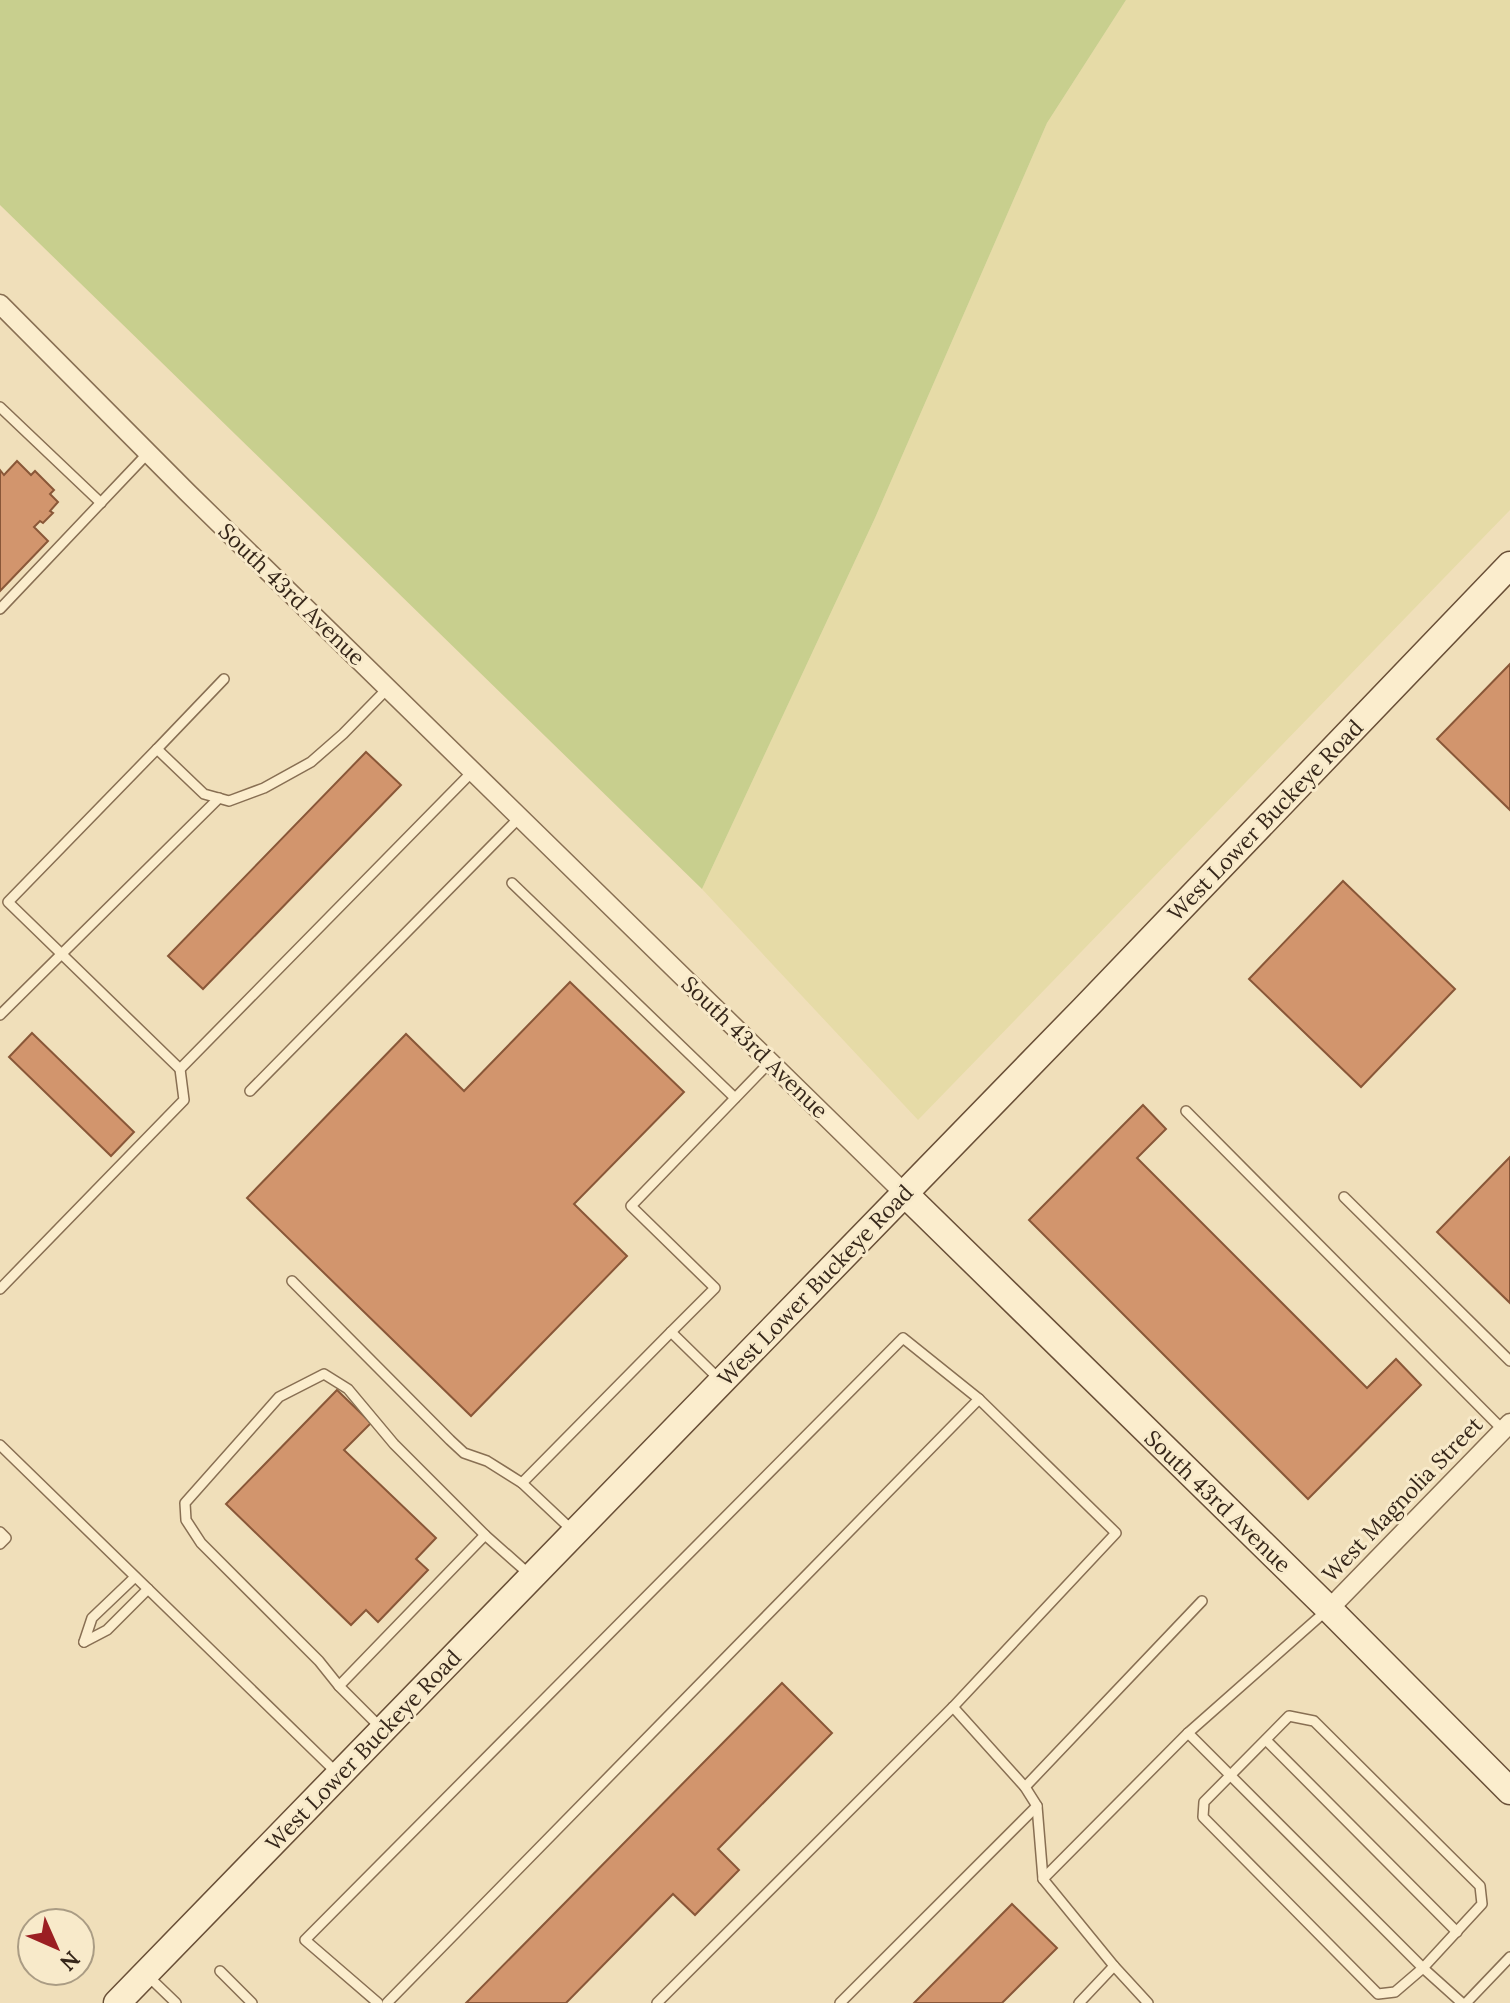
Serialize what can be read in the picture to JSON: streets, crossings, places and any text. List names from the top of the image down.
{
  "streets": {
    "main road": ["South 43rd Avenue", "West Lower Buckeye Road"],
    "street": ["West Magnolia Street"]
  },
  "crossings": [
    ["South 43rd Avenue", "West Lower Buckeye Road"],
    ["South 43rd Avenue", "West Magnolia Street"]
  ],
  "north": "bottom right"
}
